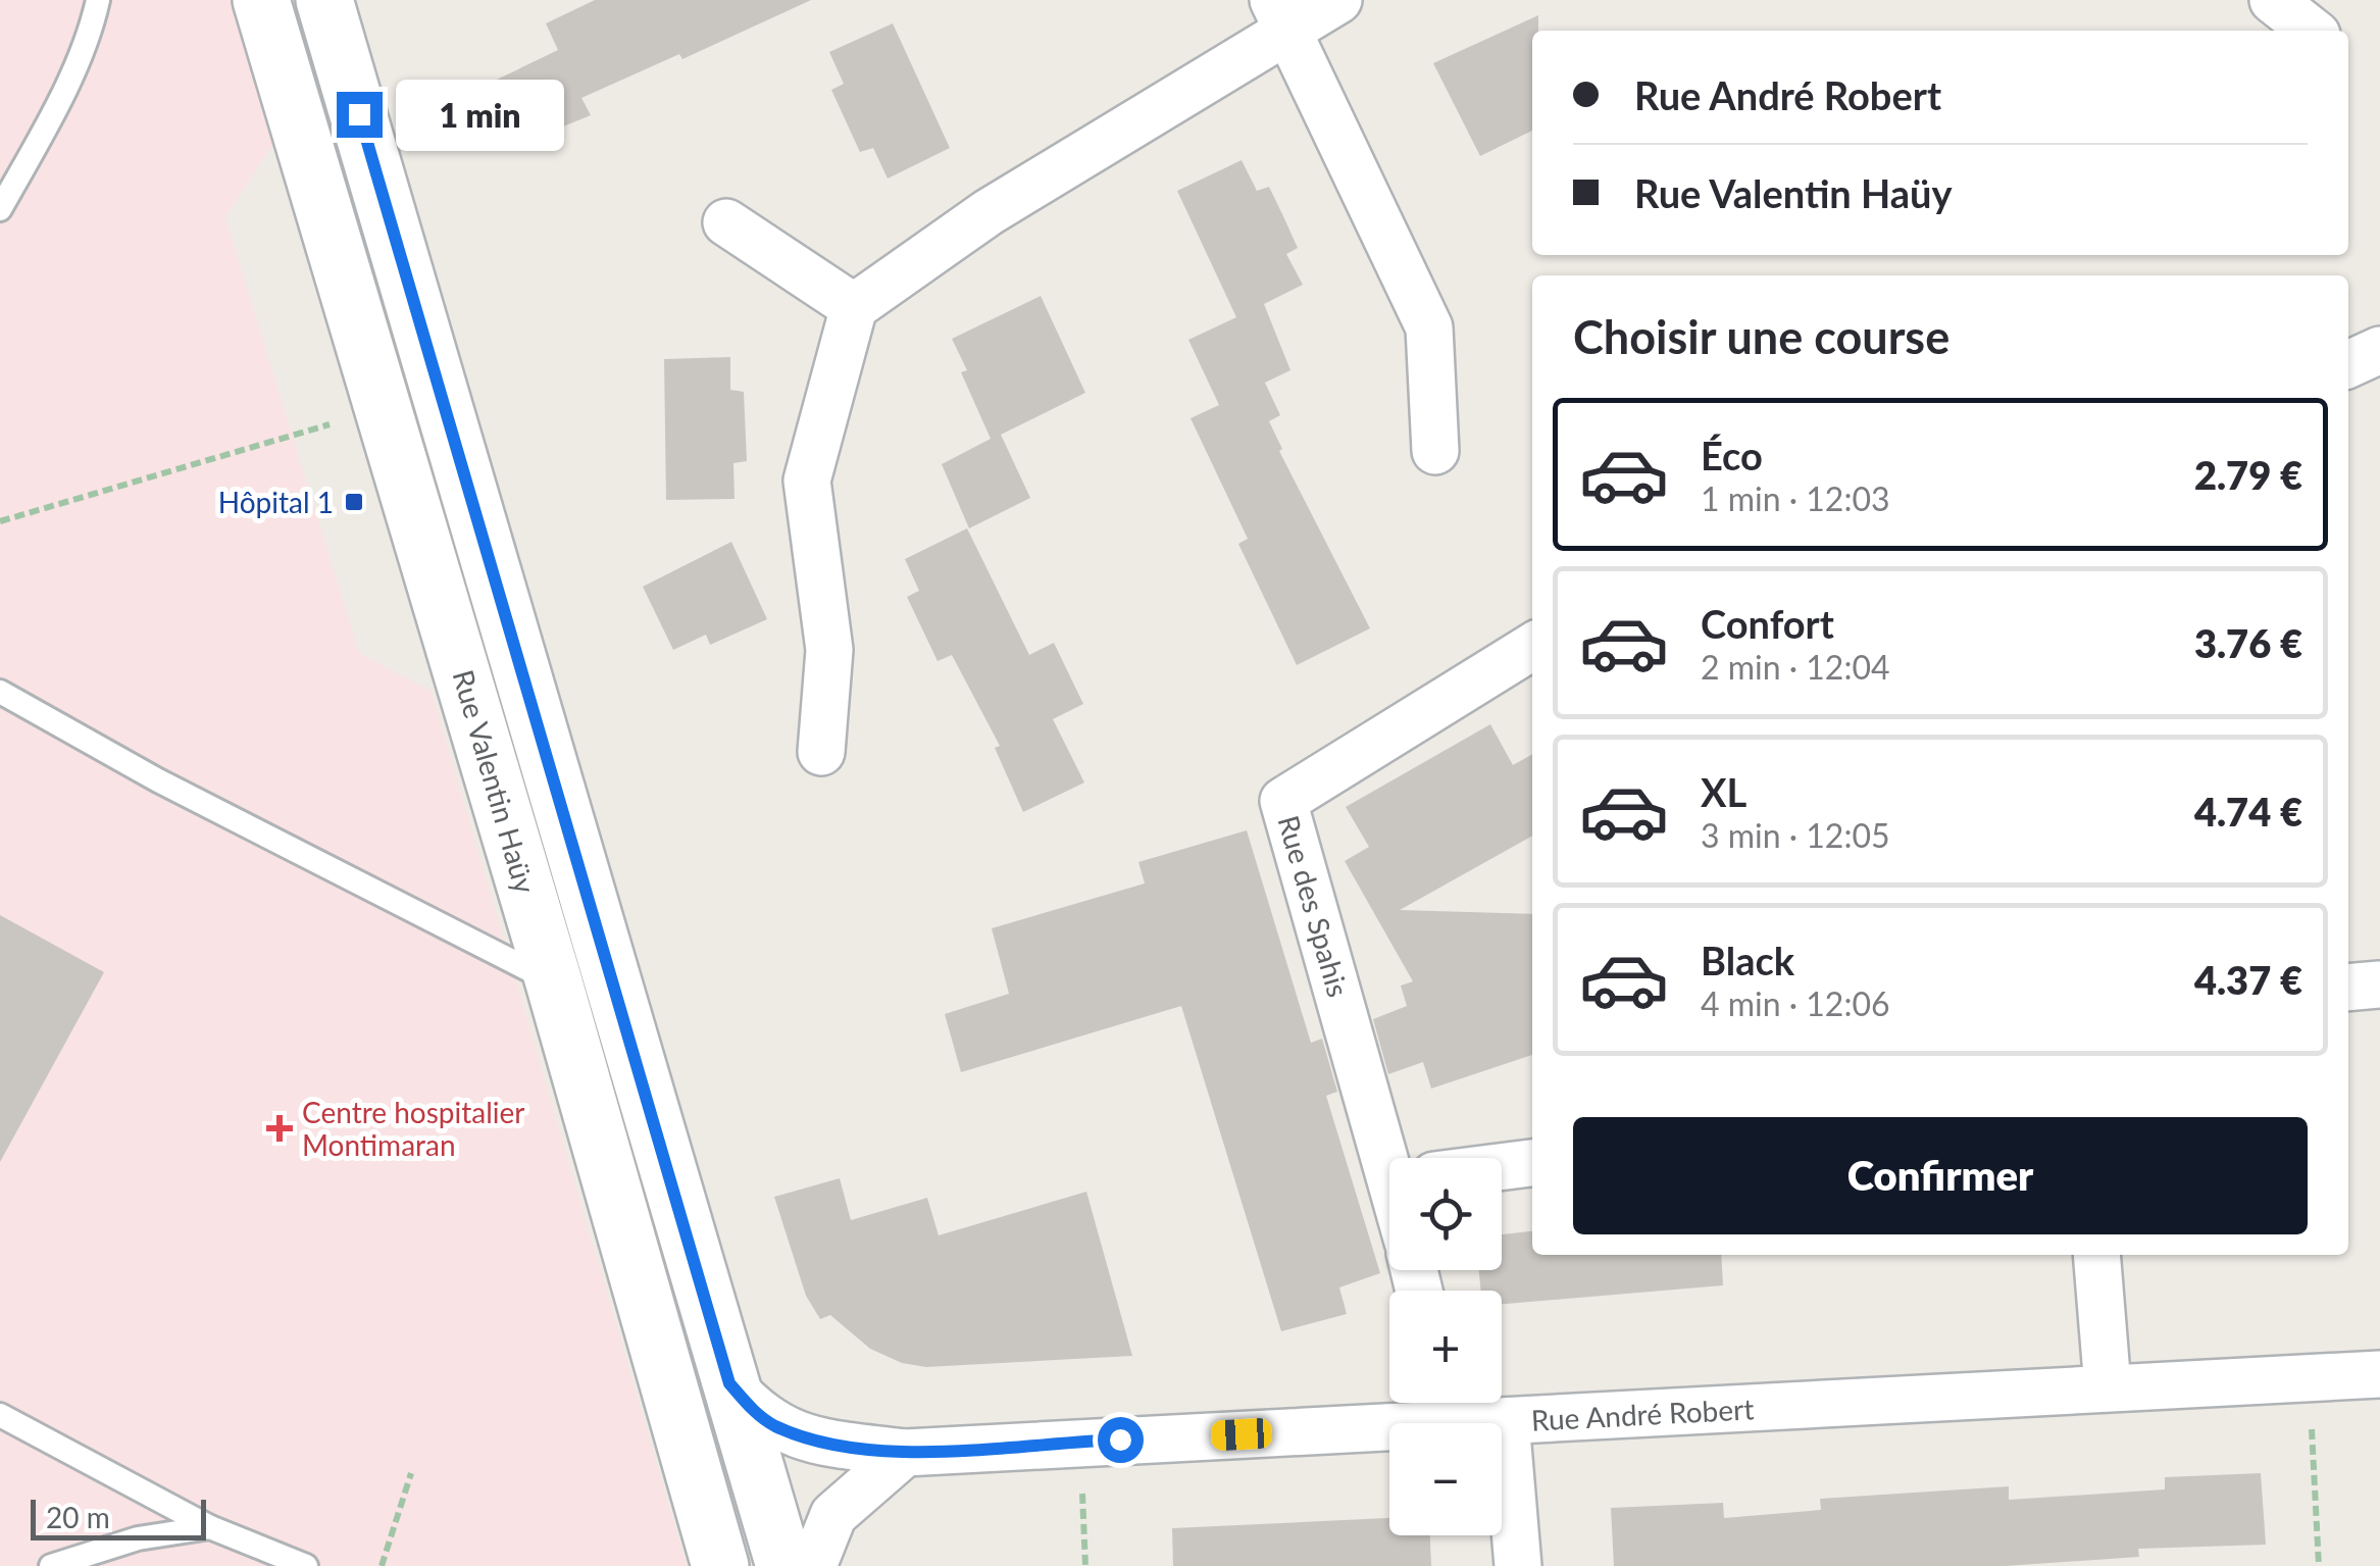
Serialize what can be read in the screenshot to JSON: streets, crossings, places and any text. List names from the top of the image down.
{
  "streets": {
    "street": ["Rue Valentin Haüy", "Rue des Spahis", "Rue André Robert"]
  },
  "crossings": [
    ["Rue Valentin Haüy", "Rue André Robert"]
  ],
  "places": {
    "transit": ["Hôpital 1"],
    "health": ["Centre hospitalier Montimaran"]
  },
  "scale_bar": "20 m",
  "page": {
    "banner": ["Rue André Robert", "Rue Valentin Haüy"],
    "bubble": "1 min",
    "heading": "Choisir une course",
    "list": [
      {
        "name": "Éco",
        "note": "1 min · 12:03",
        "value": "2.79 €"
      },
      {
        "name": "Confort",
        "note": "2 min · 12:04",
        "value": "3.76 €"
      },
      {
        "name": "XL",
        "note": "3 min · 12:05",
        "value": "4.74 €"
      },
      {
        "name": "Black",
        "note": "4 min · 12:06",
        "value": "4.37 €"
      }
    ],
    "buttons": "Confirmer",
    "map_buttons": ["+", "−"],
    "scale": "20 m"
  }
}
